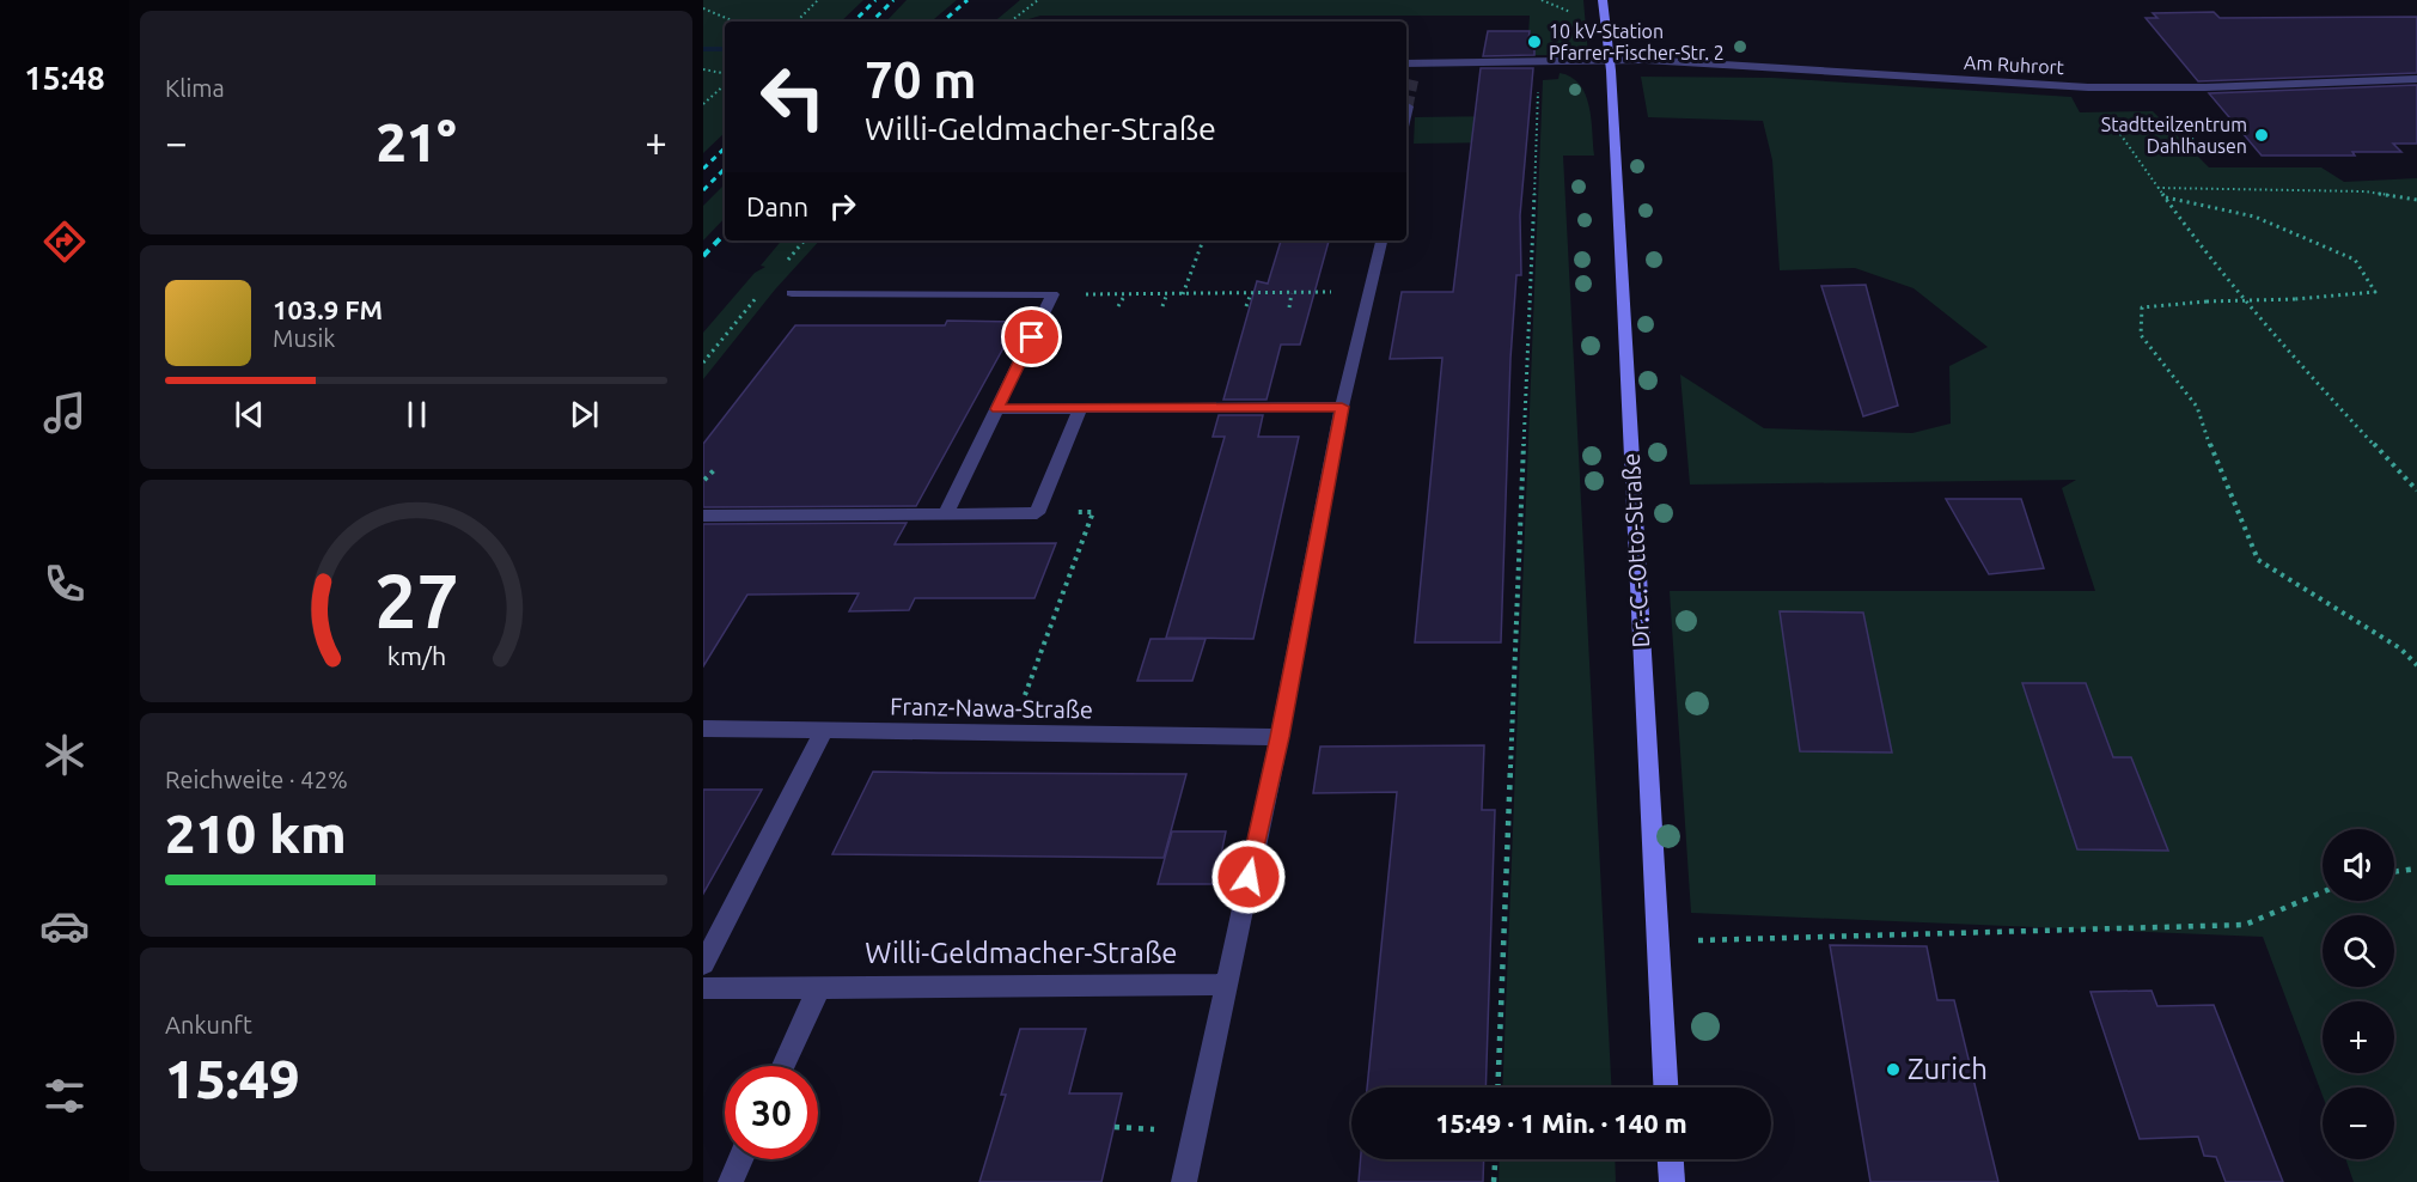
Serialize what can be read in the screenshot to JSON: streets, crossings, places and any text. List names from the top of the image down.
{
  "streets": {
    "street": [
      "Am Ruhrort",
      "Dr.-C.-Otto-Straße",
      "Franz-Nawa-Straße",
      "Willi-Geldmacher-Straße"
    ]
  },
  "crossings": [
    ["Am Ruhrort", "Dr.-C.-Otto-Straße"]
  ],
  "places": ["10 kV-Station Pfarrer-Fischer-Str. 2", "Stadtteilzentrum Dahlhausen", "Zurich"],
  "page": {
    "tabs": "15:48",
    "tile": [
      "Klima",
      ["Reichweite · 42%", "210 km"],
      ["Ankunft", "15:49"]
    ],
    "turn": ["70 m", "Willi-Geldmacher-Straße"],
    "heat": ["−", "21°", "+"],
    "then": "Dann",
    "song": ["103.9 FM", "Musik"],
    "map_buttons": ["+", "−"],
    "limit": "30",
    "trip": "15:49 · 1 Min. · 140 m",
    "gauge": ["27", "km/h"]
  }
}
